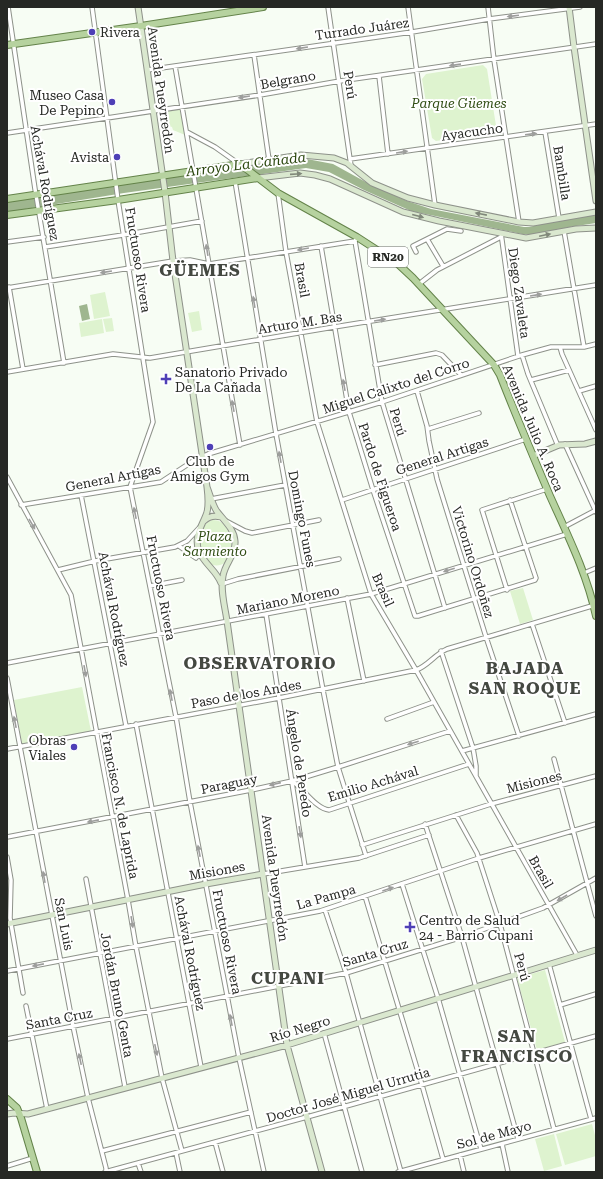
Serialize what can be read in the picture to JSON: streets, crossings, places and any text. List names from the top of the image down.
{
  "streets": {
    "main road": [
      "Avenida Pueyrredón",
      "RN20",
      "Avenida Julio A. Roca",
      "Misiones",
      "Río Negro"
    ],
    "street": [
      "Turrado Juárez",
      "Belgrano",
      "Perú",
      "Ayacucho",
      "Bambilla",
      "Achával Rodríguez",
      "Fructuoso Rivera",
      "Brasil",
      "Diego Zavaleta",
      "Arturo M. Bas",
      "Miguel Calixto del Corro",
      "General Artigas",
      "Pardo de Figueroa",
      "Domingo Funes",
      "Victorino Ordoñez",
      "Mariano Moreno",
      "Paso de los Andes",
      "Ángelo de Peredo",
      "Paraguay",
      "Emilio Achával",
      "Francisco N. de Laprida",
      "La Pampa",
      "San Luis",
      "Santa Cruz",
      "Jordán Bruno Genta",
      "Doctor José Miguel Urrutia",
      "Sol de Mayo"
    ]
  },
  "crossings": [
    ["Turrado Juárez", "Perú"],
    ["Turrado Juárez", "Avenida Pueyrredón"],
    ["Belgrano", "Perú"],
    ["Belgrano", "Avenida Pueyrredón"],
    ["Belgrano", "Achával Rodríguez"],
    ["Belgrano", "Fructuoso Rivera"],
    ["Perú", "Ayacucho"],
    ["Perú", "Arturo M. Bas"],
    ["Perú", "Miguel Calixto del Corro"],
    ["Perú", "Avenida Julio A. Roca"],
    ["Perú", "General Artigas"],
    ["Perú", "Pardo de Figueroa"],
    ["Perú", "Mariano Moreno"],
    ["Perú", "Misiones"],
    ["Perú", "La Pampa"],
    ["Perú", "Santa Cruz"],
    ["Perú", "Río Negro"],
    ["Perú", "Doctor José Miguel Urrutia"],
    ["Perú", "Sol de Mayo"],
    ["Avenida Pueyrredón", "Arturo M. Bas"],
    ["Avenida Pueyrredón", "Miguel Calixto del Corro"],
    ["Avenida Pueyrredón", "General Artigas"],
    ["Avenida Pueyrredón", "Mariano Moreno"],
    ["Avenida Pueyrredón", "Paso de los Andes"],
    ["Avenida Pueyrredón", "Misiones"],
    ["Avenida Pueyrredón", "Paraguay"],
    ["Avenida Pueyrredón", "La Pampa"],
    ["Avenida Pueyrredón", "Santa Cruz"],
    ["Avenida Pueyrredón", "Río Negro"],
    ["Avenida Pueyrredón", "Doctor José Miguel Urrutia"],
    ["Ayacucho", "Bambilla"],
    ["Achával Rodríguez", "Arturo M. Bas"],
    ["Achával Rodríguez", "General Artigas"],
    ["Achával Rodríguez", "Mariano Moreno"],
    ["Achával Rodríguez", "Paso de los Andes"],
    ["Achával Rodríguez", "Misiones"],
    ["Achával Rodríguez", "Paraguay"],
    ["Achával Rodríguez", "La Pampa"],
    ["Achával Rodríguez", "Santa Cruz"],
    ["Achával Rodríguez", "Río Negro"],
    ["Fructuoso Rivera", "Arturo M. Bas"],
    ["Fructuoso Rivera", "General Artigas"],
    ["Fructuoso Rivera", "Mariano Moreno"],
    ["Fructuoso Rivera", "Paso de los Andes"],
    ["Fructuoso Rivera", "Misiones"],
    ["Fructuoso Rivera", "Paraguay"],
    ["Fructuoso Rivera", "La Pampa"],
    ["Fructuoso Rivera", "Santa Cruz"],
    ["Fructuoso Rivera", "Río Negro"],
    ["Fructuoso Rivera", "Doctor José Miguel Urrutia"],
    ["Brasil", "Arturo M. Bas"],
    ["Brasil", "Miguel Calixto del Corro"],
    ["Brasil", "Avenida Julio A. Roca"],
    ["Brasil", "General Artigas"],
    ["Brasil", "Mariano Moreno"],
    ["Brasil", "Paso de los Andes"],
    ["Brasil", "Misiones"],
    ["Brasil", "Paraguay"],
    ["Brasil", "Emilio Achával"],
    ["Brasil", "La Pampa"],
    ["Brasil", "Santa Cruz"],
    ["Brasil", "Río Negro"],
    ["Diego Zavaleta", "Arturo M. Bas"],
    ["Diego Zavaleta", "Miguel Calixto del Corro"],
    ["Arturo M. Bas", "Avenida Julio A. Roca"],
    ["Arturo M. Bas", "Pardo de Figueroa"],
    ["Arturo M. Bas", "Domingo Funes"],
    ["Miguel Calixto del Corro", "Avenida Julio A. Roca"],
    ["Miguel Calixto del Corro", "General Artigas"],
    ["Miguel Calixto del Corro", "Pardo de Figueroa"],
    ["Miguel Calixto del Corro", "Domingo Funes"],
    ["Miguel Calixto del Corro", "Victorino Ordoñez"],
    ["Avenida Julio A. Roca", "General Artigas"],
    ["Avenida Julio A. Roca", "Mariano Moreno"],
    ["Avenida Julio A. Roca", "Paso de los Andes"],
    ["General Artigas", "Pardo de Figueroa"],
    ["General Artigas", "Victorino Ordoñez"],
    ["General Artigas", "Francisco N. de Laprida"],
    ["Pardo de Figueroa", "Mariano Moreno"],
    ["Domingo Funes", "Mariano Moreno"],
    ["Domingo Funes", "Paso de los Andes"],
    ["Domingo Funes", "Misiones"],
    ["Domingo Funes", "Paraguay"],
    ["Domingo Funes", "Emilio Achával"],
    ["Victorino Ordoñez", "Mariano Moreno"],
    ["Victorino Ordoñez", "Paso de los Andes"],
    ["Mariano Moreno", "Ángelo de Peredo"],
    ["Mariano Moreno", "Francisco N. de Laprida"],
    ["Paso de los Andes", "Ángelo de Peredo"],
    ["Paso de los Andes", "Francisco N. de Laprida"],
    ["Paso de los Andes", "San Luis"],
    ["Ángelo de Peredo", "Misiones"],
    ["Ángelo de Peredo", "Paraguay"],
    ["Ángelo de Peredo", "Emilio Achával"],
    ["Misiones", "Francisco N. de Laprida"],
    ["Misiones", "San Luis"],
    ["Misiones", "Jordán Bruno Genta"],
    ["Paraguay", "Emilio Achával"],
    ["Paraguay", "Francisco N. de Laprida"],
    ["Paraguay", "San Luis"],
    ["Francisco N. de Laprida", "La Pampa"],
    ["Francisco N. de Laprida", "Santa Cruz"],
    ["Francisco N. de Laprida", "Río Negro"],
    ["Francisco N. de Laprida", "Doctor José Miguel Urrutia"],
    ["La Pampa", "San Luis"],
    ["La Pampa", "Jordán Bruno Genta"],
    ["San Luis", "Santa Cruz"],
    ["San Luis", "Río Negro"],
    ["San Luis", "Doctor José Miguel Urrutia"],
    ["Santa Cruz", "Jordán Bruno Genta"],
    ["Jordán Bruno Genta", "Río Negro"]
  ],
  "one_way": [
    "Turrado Juárez",
    "Paraguay",
    "Francisco N. de Laprida",
    "San Luis"
  ],
  "districts": [
    "GÜEMES",
    "OBSERVATORIO",
    "BAJADA SAN ROQUE",
    "CUPANI",
    "SAN FRANCISCO"
  ],
  "water": ["Arroyo La Cañada"],
  "parks": ["Parque Güemes", "Plaza Sarmiento"],
  "places": {
    "other": [
      "Rivera",
      "Museo Casa De Pepino",
      "Avista",
      "Club de Amigos Gym",
      "Obras Viales"
    ],
    "health": ["Sanatorio Privado De La Cañada", "Centro de Salud 24 - Barrio Cupani"]
  }
}
